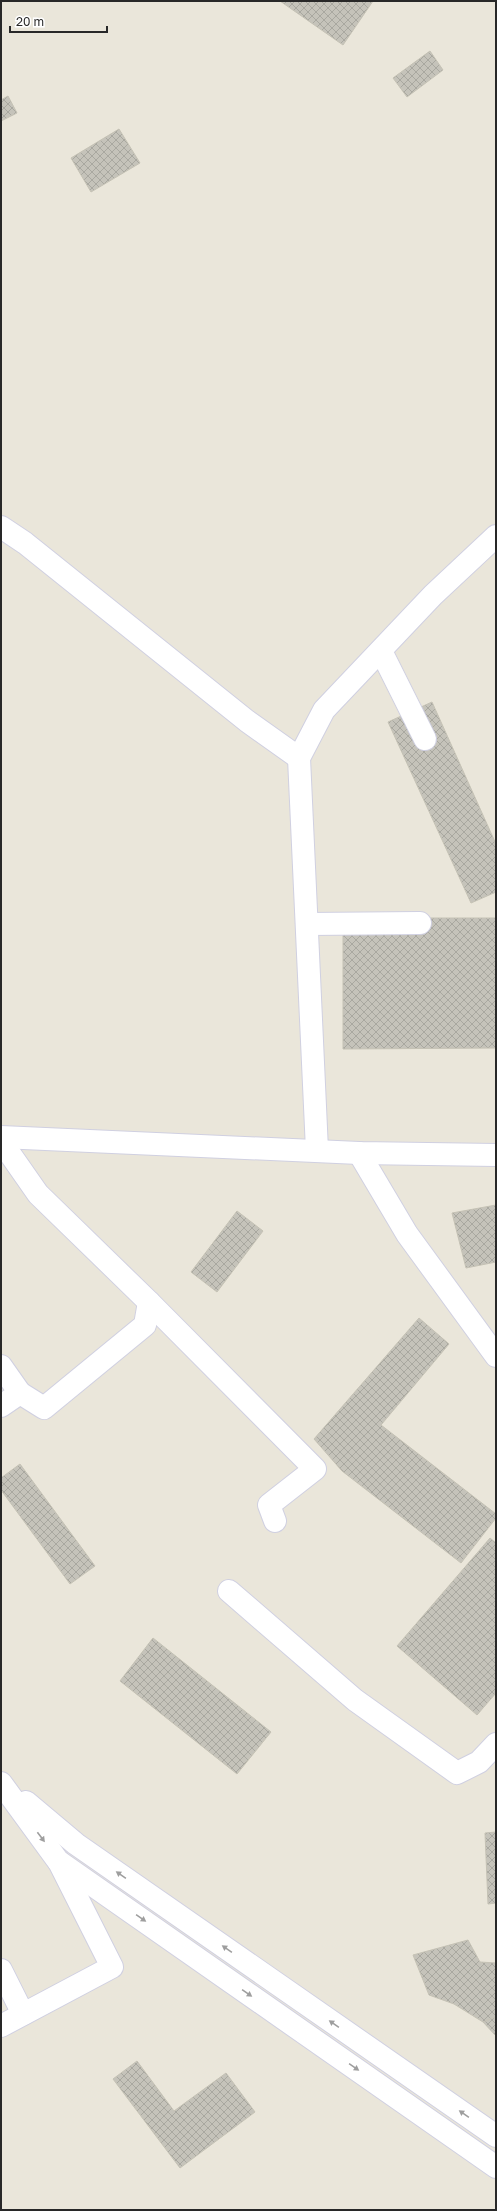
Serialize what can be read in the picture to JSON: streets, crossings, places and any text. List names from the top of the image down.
{
  "scale_bar": "20 m"
}
